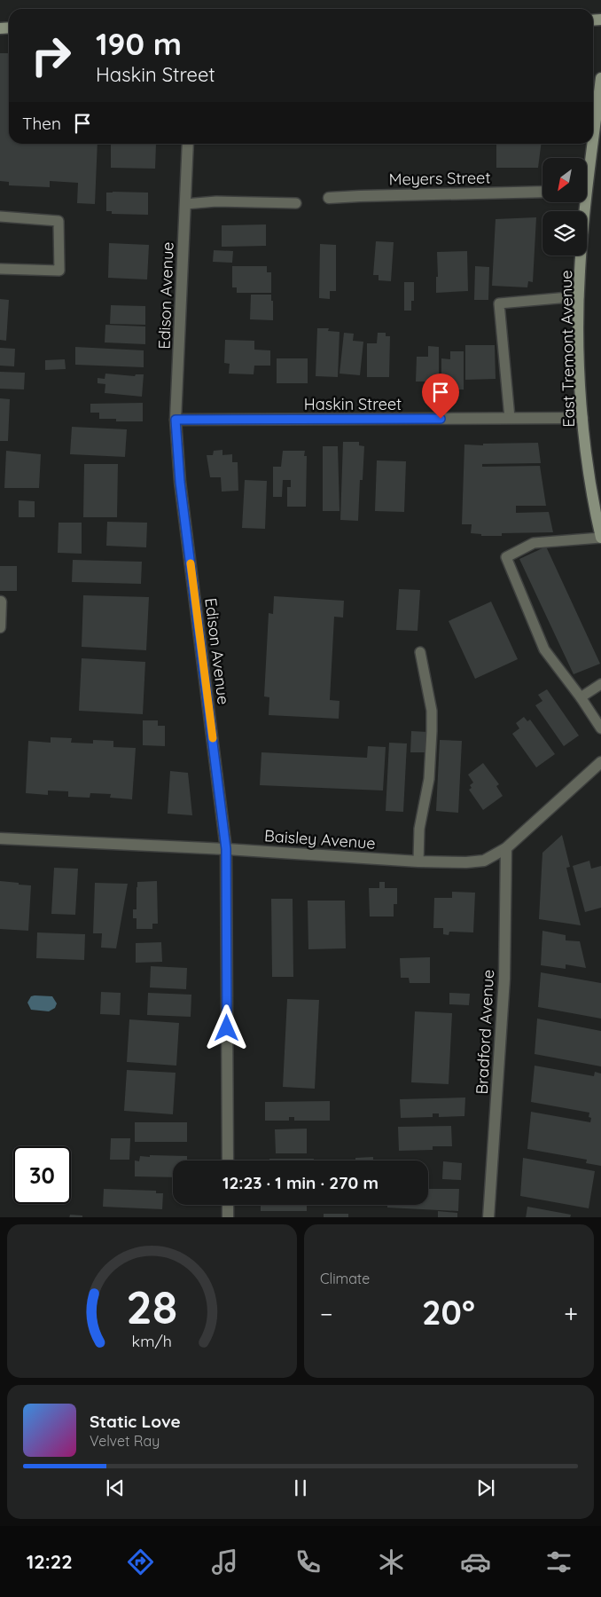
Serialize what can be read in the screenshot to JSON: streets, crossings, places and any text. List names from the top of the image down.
{
  "streets": {
    "main road": ["East Tremont Avenue"],
    "street": [
      "Meyers Street",
      "Edison Avenue",
      "Haskin Street",
      "Baisley Avenue",
      "Bradford Avenue"
    ]
  },
  "crossings": [
    ["Edison Avenue", "Haskin Street"],
    ["Edison Avenue", "Baisley Avenue"],
    ["East Tremont Avenue", "Haskin Street"],
    ["Baisley Avenue", "Bradford Avenue"]
  ],
  "north": "bottom left",
  "page": {
    "turn": ["190 m", "Haskin Street"],
    "then": "Then",
    "limit": "30",
    "trip": "12:23 · 1 min · 270 m",
    "tile": "Climate",
    "heat": ["−", "20°", "+"],
    "song": ["Static Love", "Velvet Ray"],
    "tabs": "12:22",
    "gauge": ["28", "km/h"]
  }
}
